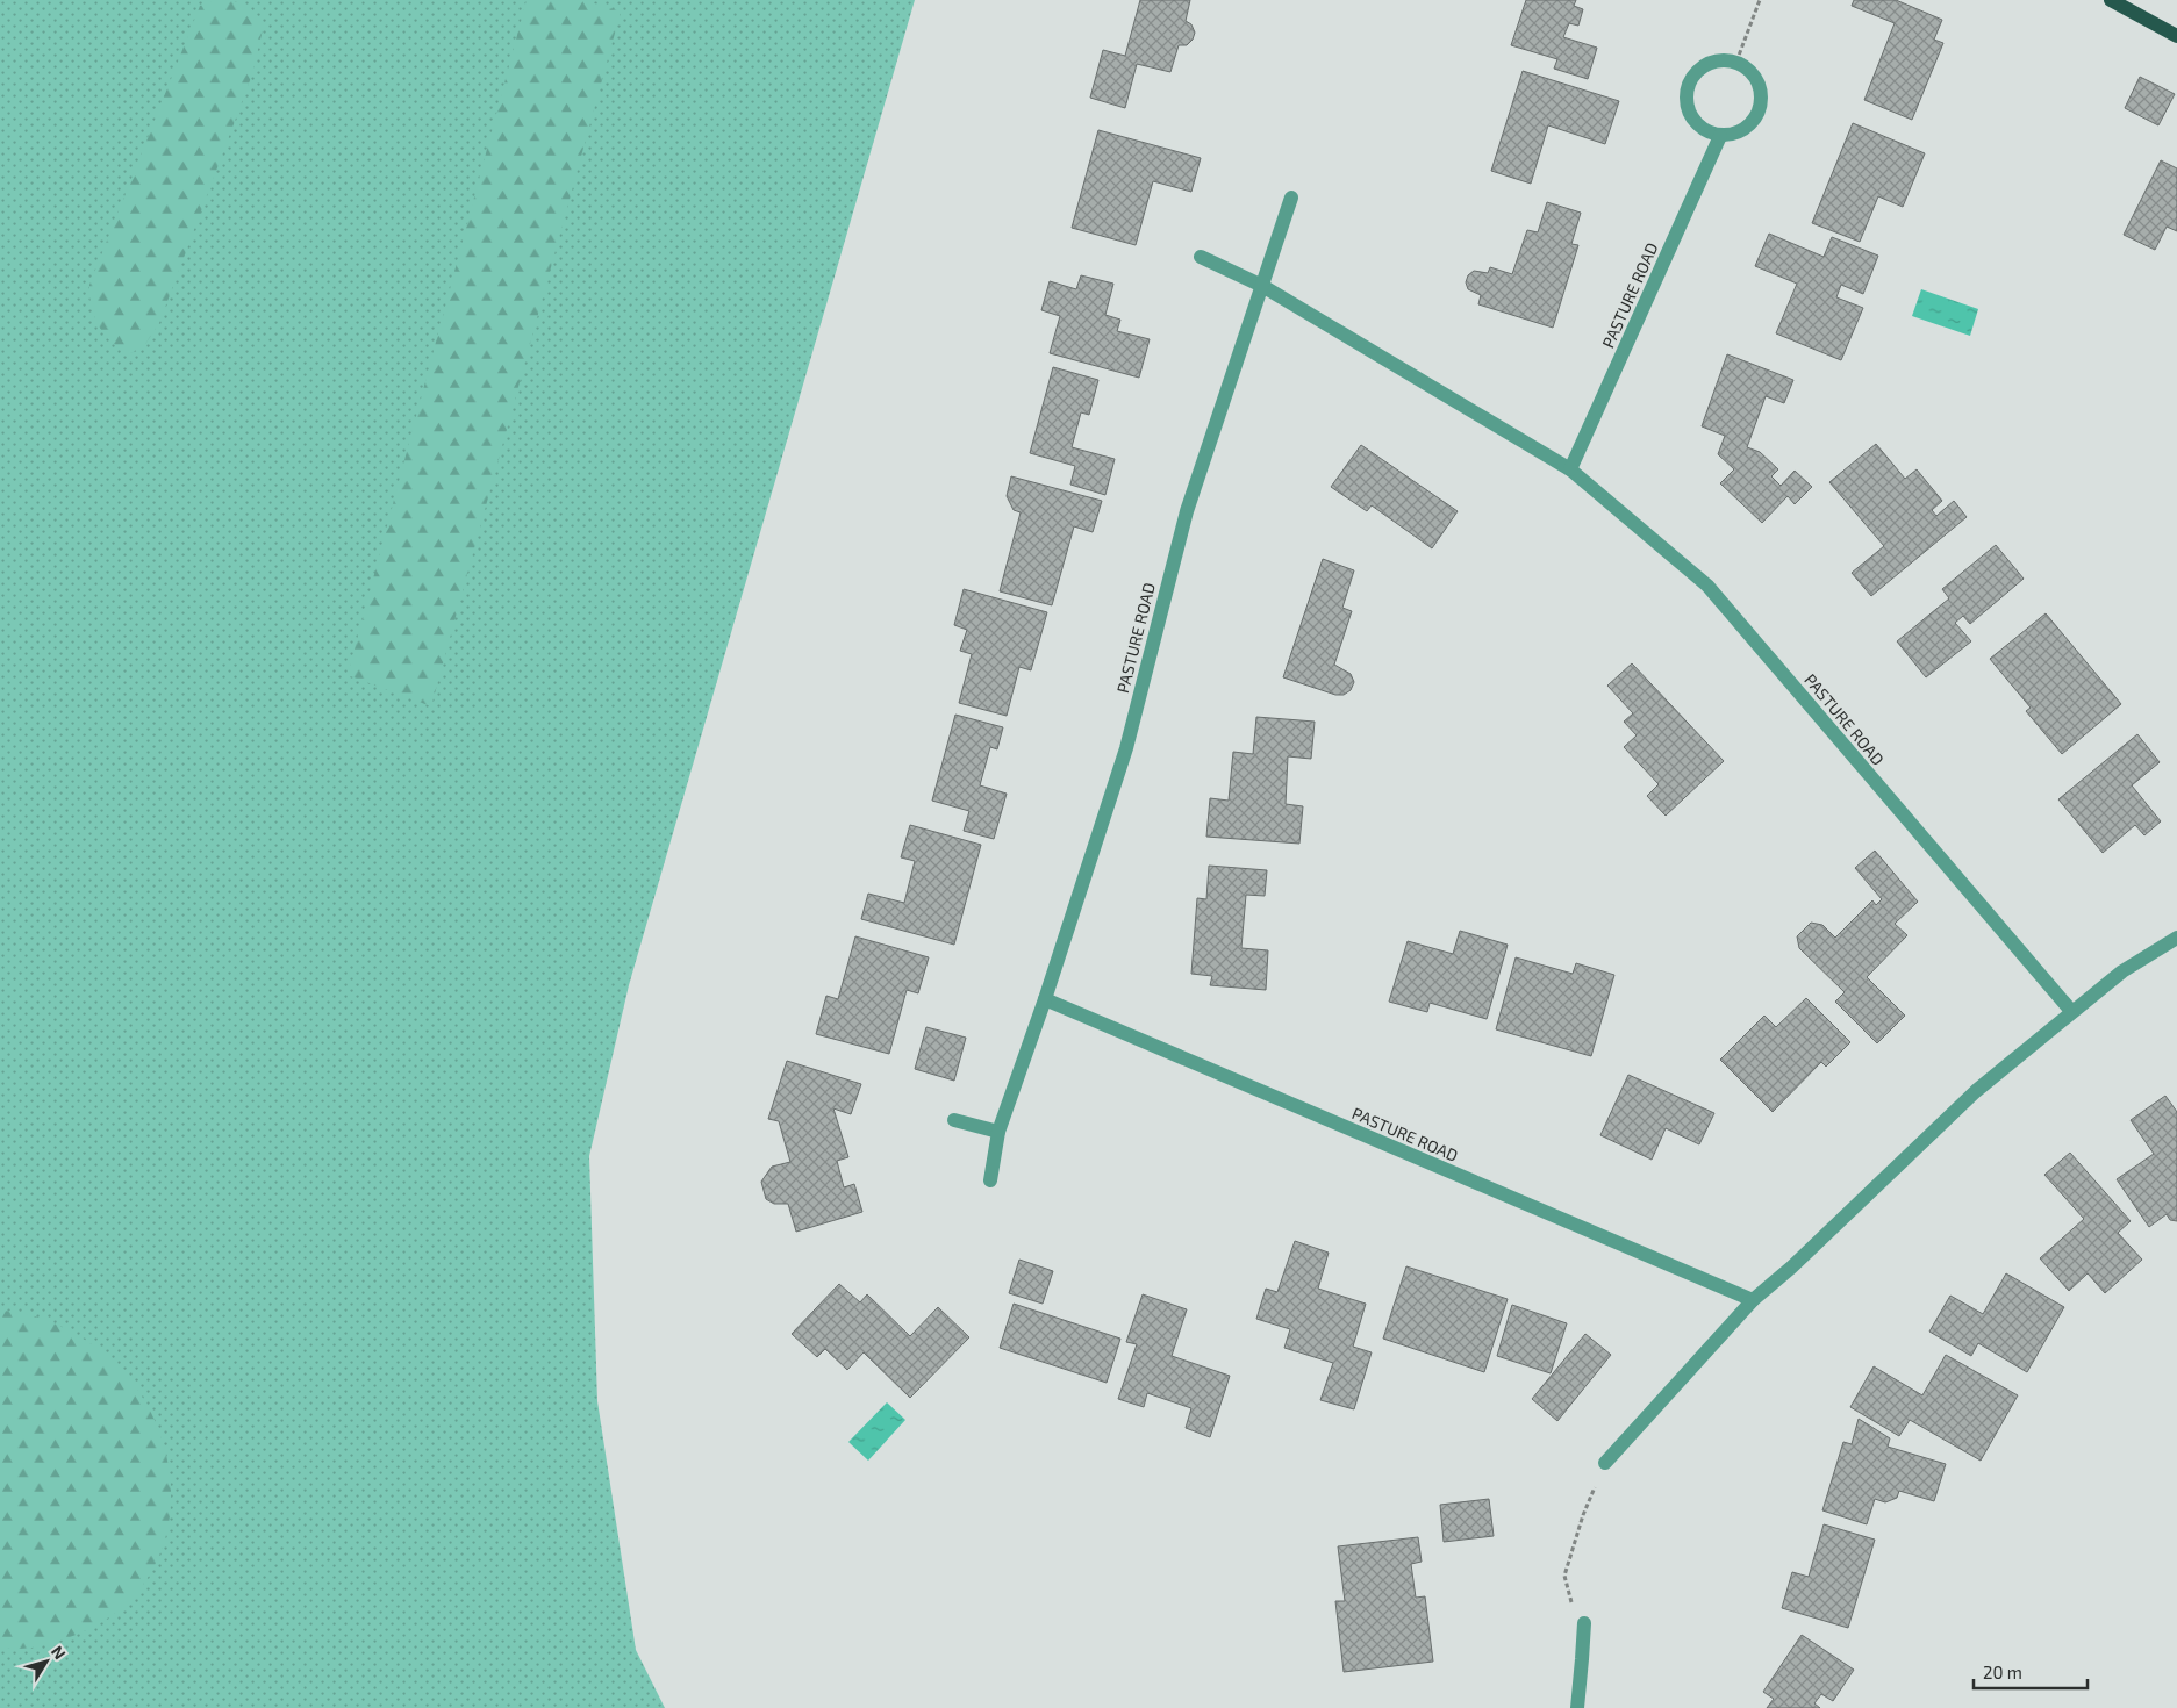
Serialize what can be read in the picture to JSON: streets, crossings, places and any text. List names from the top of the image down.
{
  "streets": {
    "street": ["PASTURE ROAD"]
  },
  "scale_bar": "20 m",
  "north": "top right"
}
